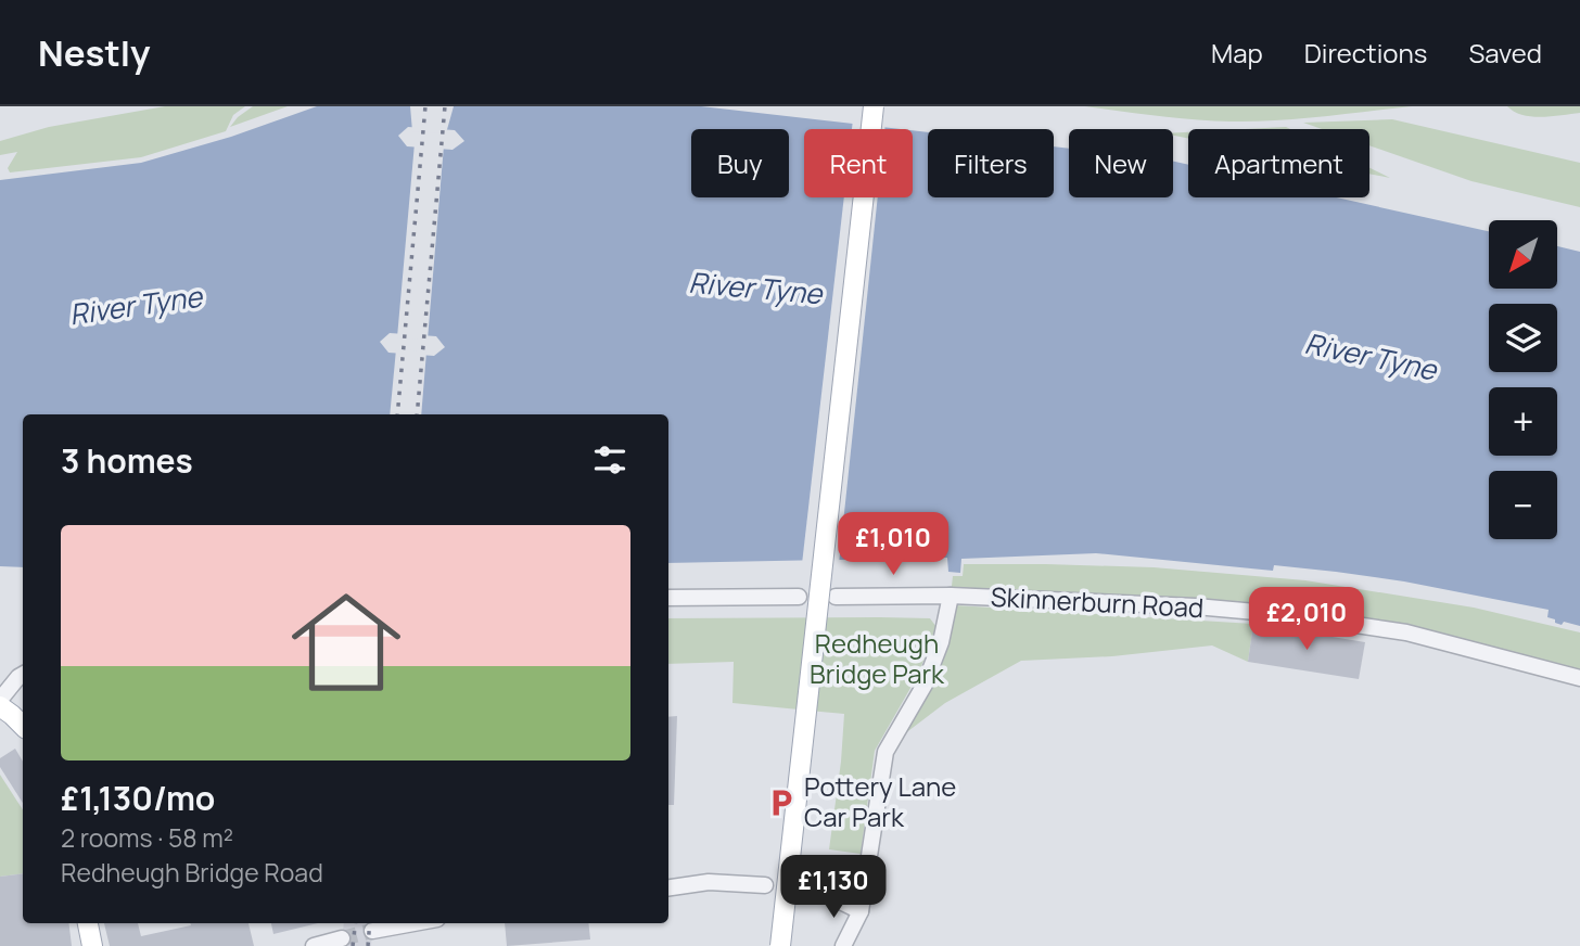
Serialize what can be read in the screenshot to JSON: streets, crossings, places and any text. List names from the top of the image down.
{
  "streets": {
    "street": ["Skinnerburn Road"]
  },
  "water": ["River Tyne"],
  "parks": ["Redheugh Bridge Park"],
  "places": {
    "parking": ["Pottery Lane Car Park"]
  },
  "north": "bottom left",
  "page": {
    "header": "Nestly",
    "nav": ["Map", "Directions", "Saved"],
    "chip": [
      "Buy",
      "Rent",
      "Filters",
      "New",
      "Apartment"
    ],
    "map_buttons": ["+", "−"],
    "heading": "3 homes",
    "list": [
      {
        "name": "£1,130/mo",
        "note": "2 rooms · 58 m² · Redheugh Bridge Road"
      }
    ],
    "price": ["£1,010", "£2,010", "£1,130"]
  }
}
